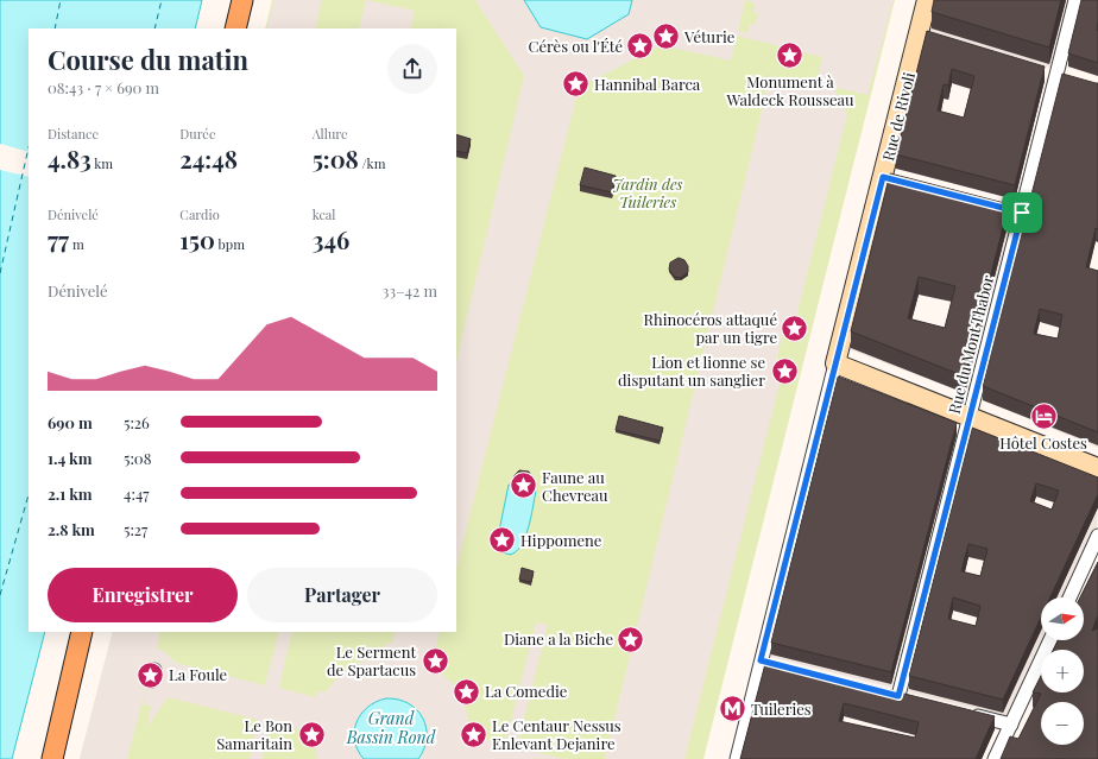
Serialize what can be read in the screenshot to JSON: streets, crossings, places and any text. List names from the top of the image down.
{
  "streets": {
    "street": ["Rue de Rivoli", "Rue du Mont Thabor"]
  },
  "water": ["Grand Bassin Rond"],
  "parks": ["Jardin des Tuileries"],
  "places": {
    "place": [
      "Véturie",
      "Cérès ou l'Été",
      "Monument à Waldeck Rousseau",
      "Hannibal Barca",
      "Rhinocéros attaqué par un tigre",
      "Lion et lionne se disputant un sanglier",
      "Faune au Chevreau",
      "Hippomene",
      "Diane a la Biche",
      "Le Serment de Spartacus",
      "La Foule",
      "La Comedie",
      "Le Bon Samaritain",
      "Le Centaur Nessus Enlevant Dejanire"
    ],
    "hotel": ["Hôtel Costes"],
    "metro station": ["Tuileries"]
  },
  "north": "right",
  "page": {
    "heading": ["Course du matin", "08:43 · 7 × 690 m"],
    "stats": [
      ["Distance", "4.83 km"],
      ["Durée", "24:48"],
      ["Allure", "5:08 /km"],
      ["Dénivelé", "77 m"],
      ["Cardio", "150 bpm"],
      ["kcal", "346"]
    ],
    "chart": ["Dénivelé", "33–42 m"],
    "list": [
      {
        "name": "690 m",
        "note": "5:26"
      },
      {
        "name": "1.4 km",
        "note": "5:08"
      },
      {
        "name": "2.1 km",
        "note": "4:47"
      },
      {
        "name": "2.8 km",
        "note": "5:27"
      }
    ],
    "buttons": ["Enregistrer", "Partager"],
    "map_buttons": ["+", "−"]
  }
}
